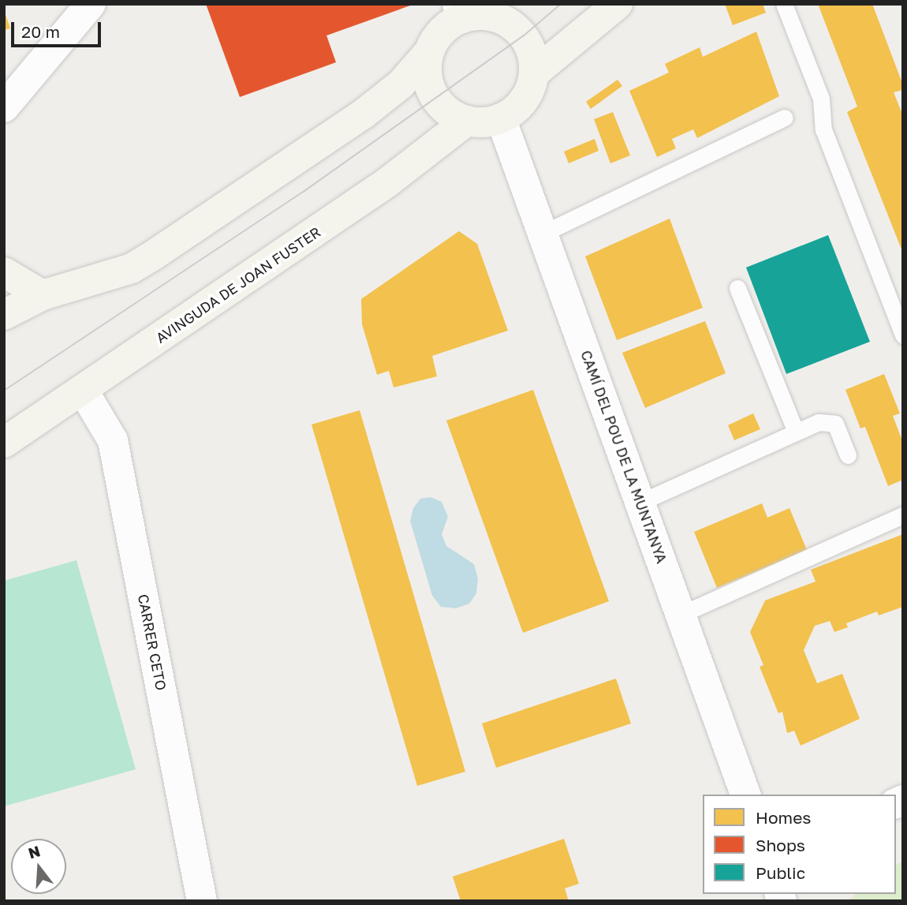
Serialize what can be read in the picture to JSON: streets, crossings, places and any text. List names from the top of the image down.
{
  "streets": {
    "main road": ["AVINGUDA DE JOAN FUSTER"],
    "street": ["CAMÍ DEL POU DE LA MUNTANYA", "CARRER CETO"]
  },
  "crossings": [
    ["AVINGUDA DE JOAN FUSTER", "CAMÍ DEL POU DE LA MUNTANYA"],
    ["AVINGUDA DE JOAN FUSTER", "CARRER CETO"]
  ],
  "legend": ["Homes", "Shops", "Public"],
  "scale_bar": "20 m",
  "north": "top"
}
